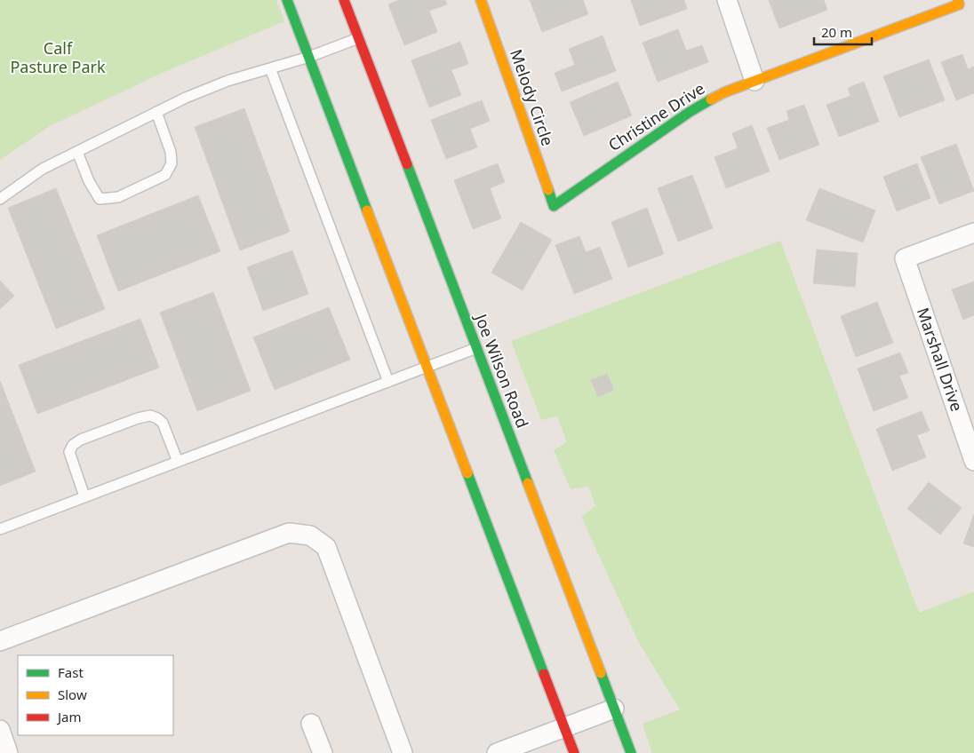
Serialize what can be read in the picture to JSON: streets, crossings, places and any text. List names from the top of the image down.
{
  "streets": {
    "main road": ["Melody Circle", "Christine Drive", "Joe Wilson Road"],
    "street": ["Marshall Drive"]
  },
  "crossings": [
    ["Melody Circle", "Christine Drive"]
  ],
  "parks": ["Calf Pasture Park"],
  "legend": ["Fast", "Slow", "Jam"],
  "scale_bar": "20 m"
}
